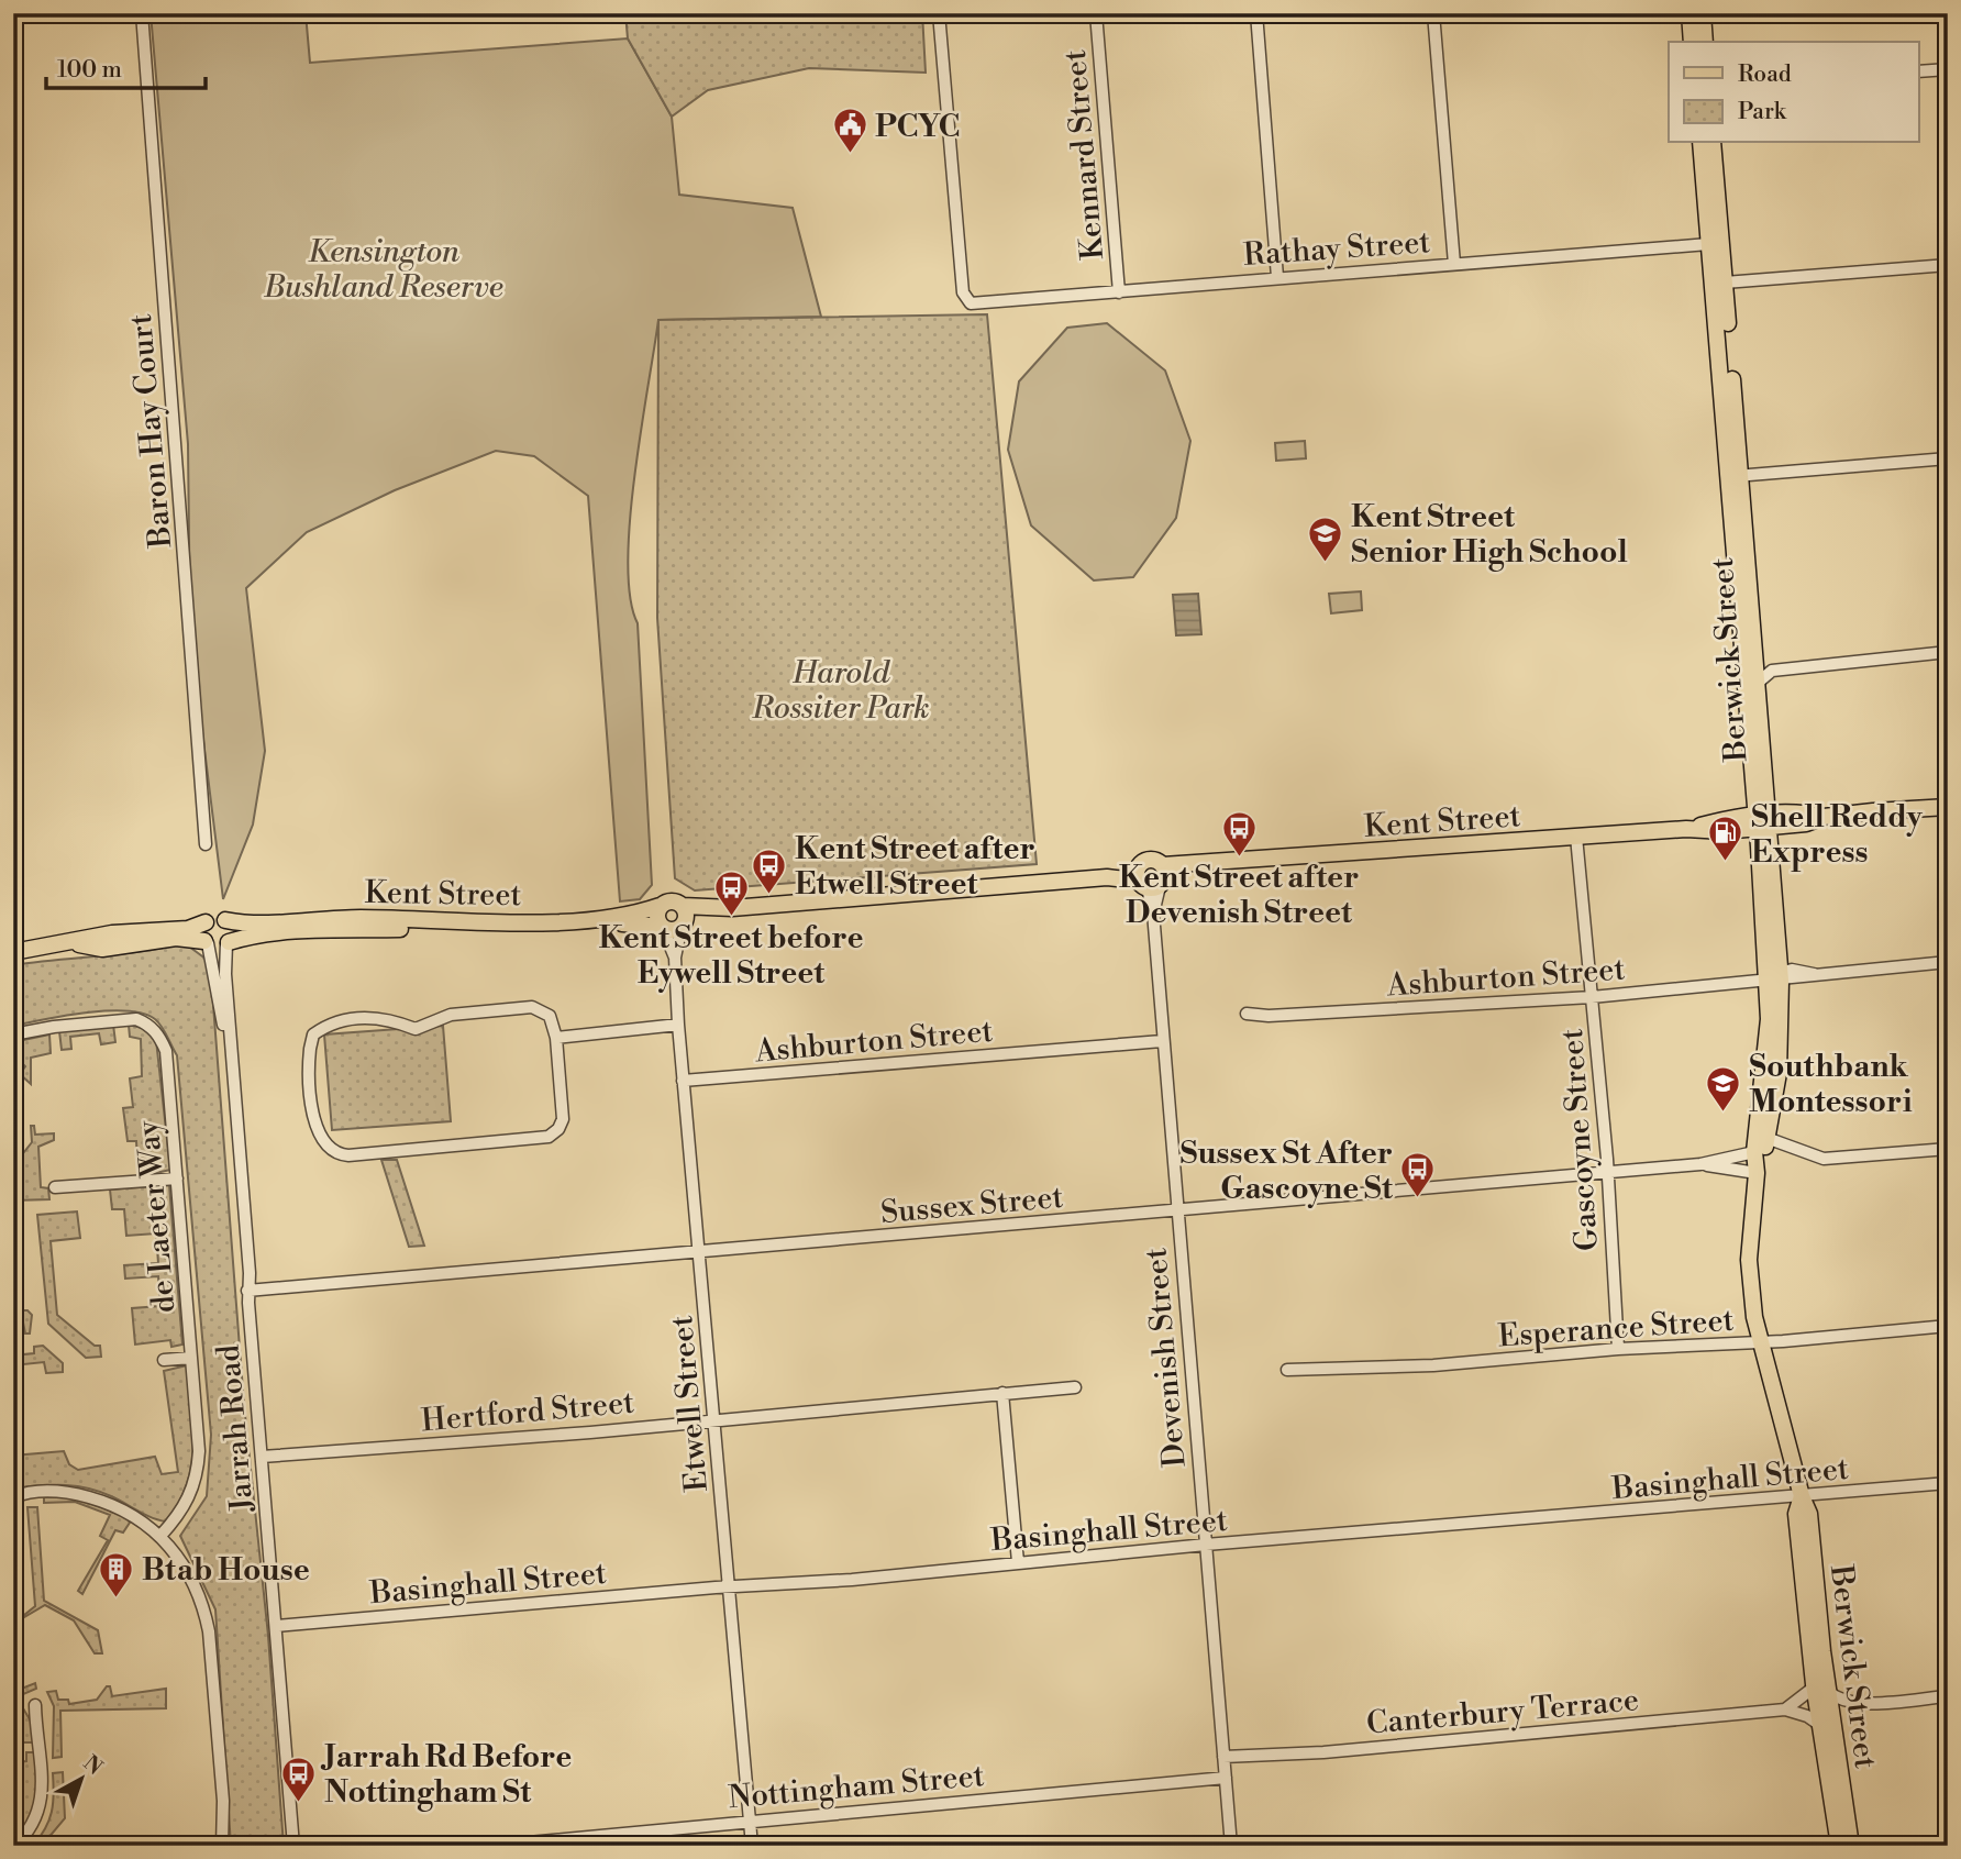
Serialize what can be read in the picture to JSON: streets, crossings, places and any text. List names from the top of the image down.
{
  "streets": {
    "main road": ["Berwick Street", "Kent Street"],
    "street": [
      "Kennard Street",
      "Rathay Street",
      "Baron Hay Court",
      "Ashburton Street",
      "Gascoyne Street",
      "Sussex Street",
      "de Laeter Way",
      "Esperance Street",
      "Devenish Street",
      "Etwell Street",
      "Hertford Street",
      "Jarrah Road",
      "Basinghall Street",
      "Canterbury Terrace",
      "Nottingham Street"
    ]
  },
  "crossings": [
    ["Kennard Street", "Rathay Street"],
    ["Rathay Street", "Berwick Street"],
    ["Berwick Street", "Kent Street"],
    ["Berwick Street", "Ashburton Street"],
    ["Berwick Street", "Sussex Street"],
    ["Berwick Street", "Esperance Street"],
    ["Berwick Street", "Basinghall Street"],
    ["Berwick Street", "Canterbury Terrace"],
    ["Kent Street", "Gascoyne Street"],
    ["Kent Street", "Devenish Street"],
    ["Kent Street", "Etwell Street"],
    ["Kent Street", "Jarrah Road"],
    ["Ashburton Street", "Gascoyne Street"],
    ["Ashburton Street", "Devenish Street"],
    ["Ashburton Street", "Etwell Street"],
    ["Gascoyne Street", "Sussex Street"],
    ["Gascoyne Street", "Esperance Street"],
    ["Sussex Street", "Devenish Street"],
    ["Sussex Street", "Etwell Street"],
    ["Sussex Street", "Jarrah Road"],
    ["Devenish Street", "Basinghall Street"],
    ["Devenish Street", "Canterbury Terrace"],
    ["Devenish Street", "Nottingham Street"],
    ["Etwell Street", "Hertford Street"],
    ["Etwell Street", "Basinghall Street"],
    ["Etwell Street", "Nottingham Street"],
    ["Hertford Street", "Jarrah Road"],
    ["Jarrah Road", "Basinghall Street"]
  ],
  "parks": ["Kensington Bushland Reserve", "Harold Rossiter Park"],
  "places": {
    "public building": ["PCYC"],
    "school or university": ["Kent Street Senior High School", "Southbank Montessori"],
    "bus stop": [
      "Kent Street after Devenish Street",
      "Kent Street after Etwell Street",
      "Kent Street before Eywell Street",
      "Sussex St After Gascoyne St",
      "Jarrah Rd Before Nottingham St"
    ],
    "fuel station": ["Shell Reddy Express"],
    "building": ["Btab House"]
  },
  "legend": ["Road", "Park"],
  "scale_bar": "100 m",
  "north": "top right"
}
